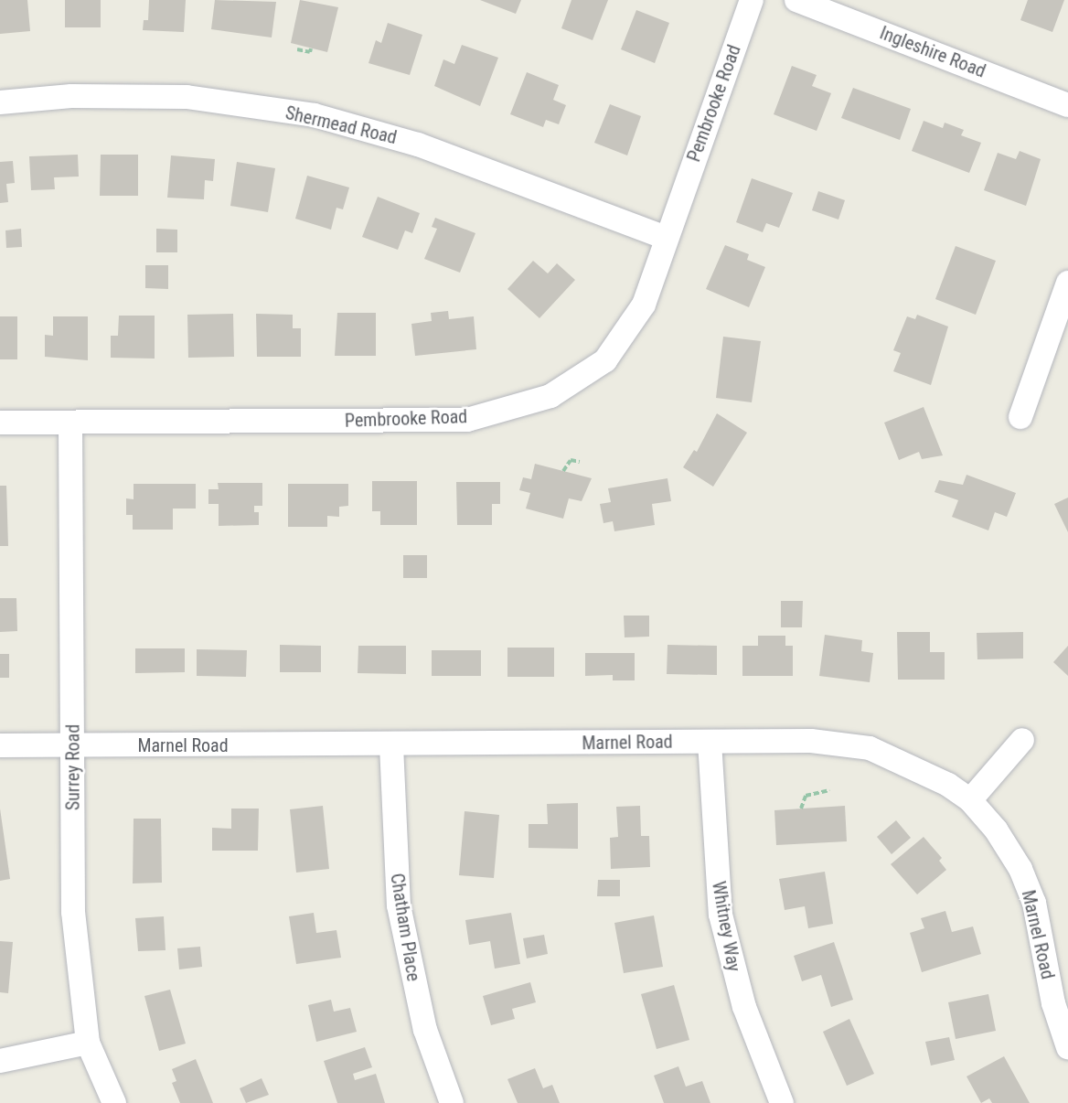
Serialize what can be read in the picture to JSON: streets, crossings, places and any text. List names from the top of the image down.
{
  "streets": {
    "street": [
      "Ingleshire Road",
      "Pembrooke Road",
      "Shermead Road",
      "Marnel Road",
      "Surrey Road",
      "Whitney Way",
      "Chatham Place"
    ]
  },
  "crossings": [
    ["Pembrooke Road", "Shermead Road"],
    ["Pembrooke Road", "Surrey Road"],
    ["Marnel Road", "Surrey Road"],
    ["Marnel Road", "Whitney Way"],
    ["Marnel Road", "Chatham Place"]
  ]
}
